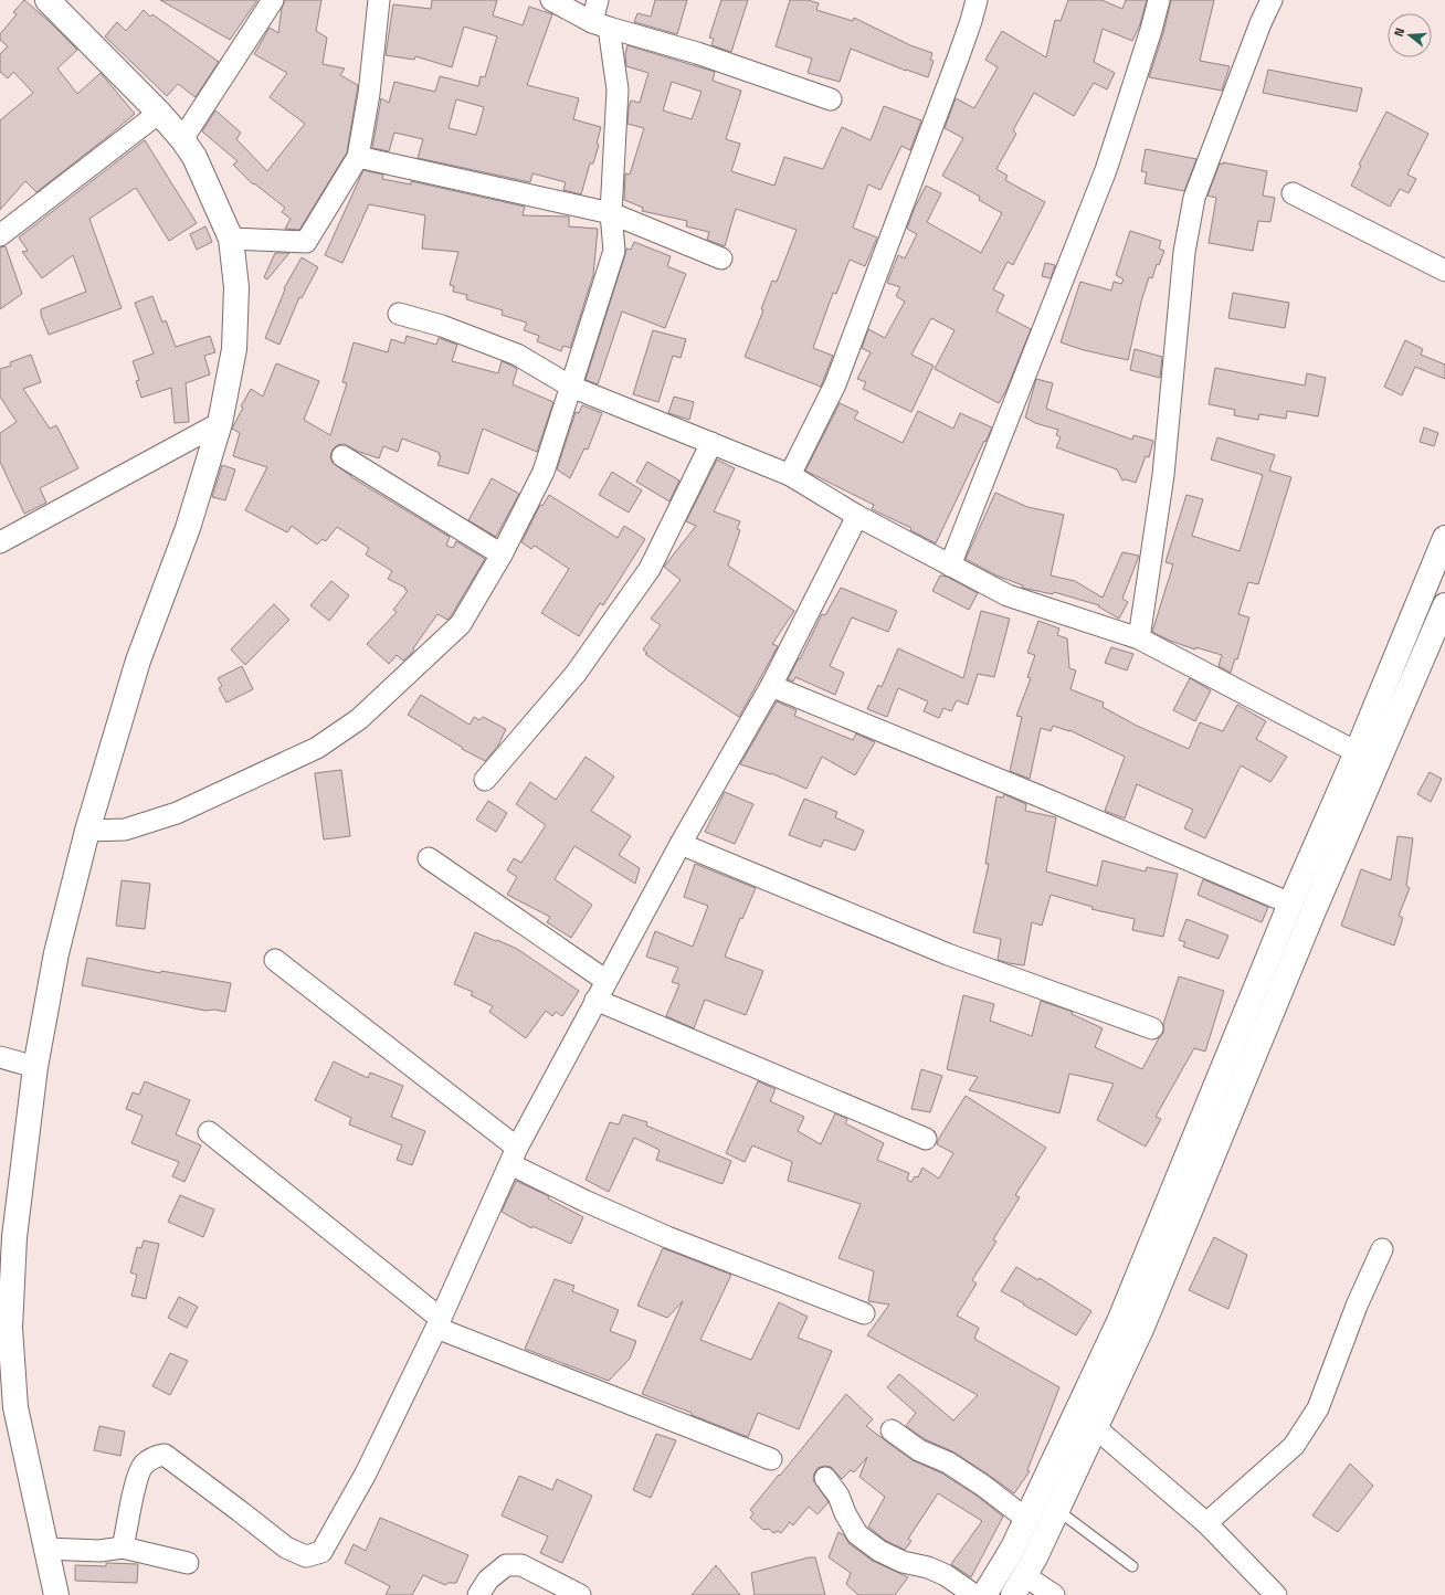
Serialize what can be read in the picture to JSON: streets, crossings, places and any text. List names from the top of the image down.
{
  "north": "left"
}
